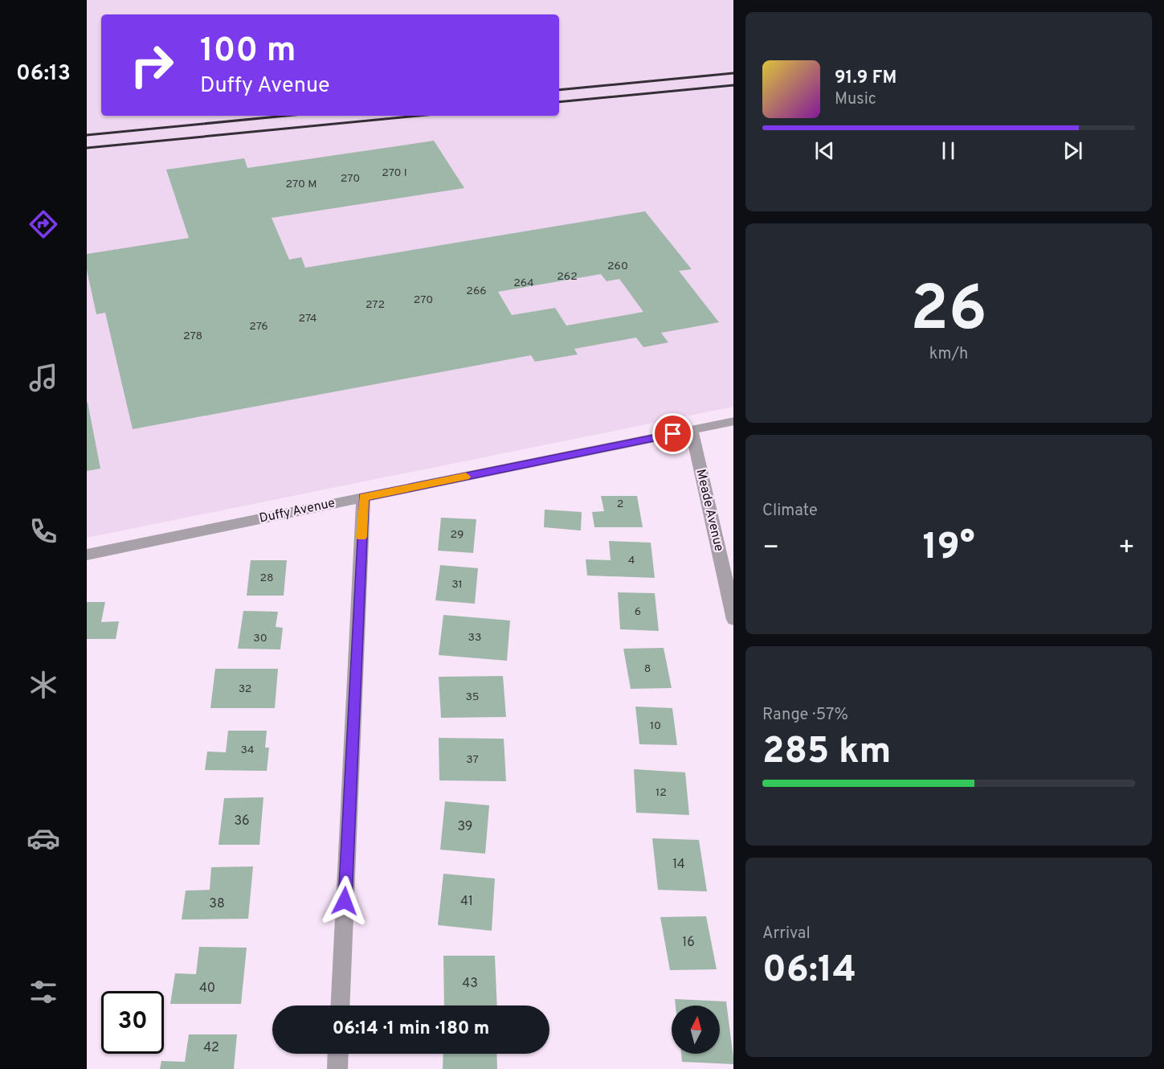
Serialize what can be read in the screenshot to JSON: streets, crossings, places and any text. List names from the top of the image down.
{
  "streets": {
    "street": ["Meade Avenue", "Duffy Avenue"]
  },
  "crossings": [
    ["Meade Avenue", "Duffy Avenue"]
  ],
  "house_numbers": [
    "270 I",
    "270",
    "270 M",
    "260",
    "262",
    "264",
    "266",
    "270",
    "272",
    "274",
    "276",
    "278",
    "2",
    "29",
    "4",
    "28",
    "31",
    "6",
    "33",
    "30",
    "8",
    "32",
    "35",
    "10",
    "34",
    "37",
    "12",
    "36",
    "39",
    "14",
    "41",
    "38",
    "16",
    "43",
    "40",
    "42"
  ],
  "north": "top",
  "page": {
    "tabs": "06:13",
    "turn": ["100 m", "Duffy Avenue"],
    "song": ["91.9 FM", "Music"],
    "tile": [
      ["26", "km/h"],
      "Climate",
      ["Range · 57%", "285 km"],
      ["Arrival", "06:14"]
    ],
    "heat": ["−", "19°", "+"],
    "limit": "30",
    "trip": "06:14 · 1 min · 180 m"
  }
}
